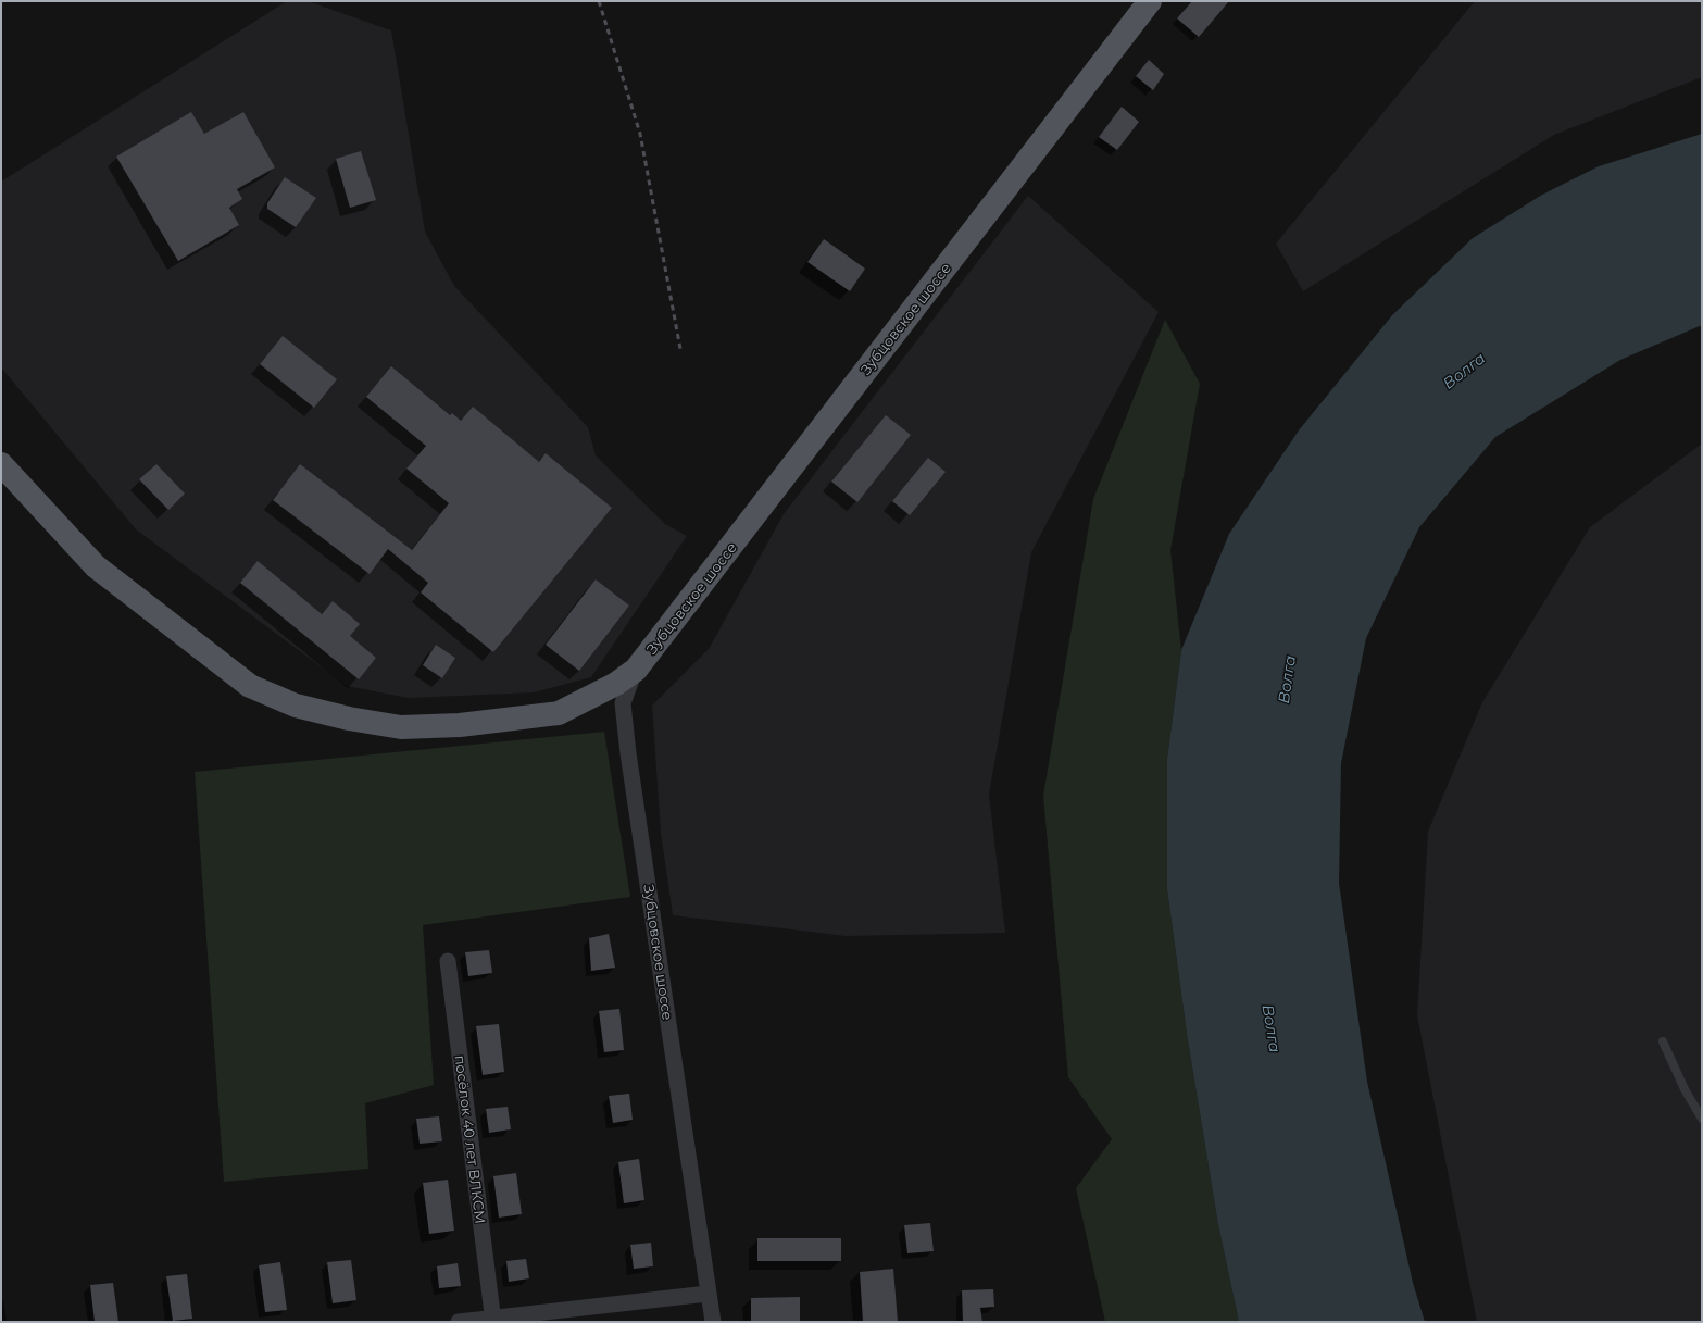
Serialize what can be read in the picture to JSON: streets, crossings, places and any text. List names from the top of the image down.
{
  "streets": {
    "main road": ["Зубцовское шоссе"],
    "street": ["посёлок 40 лет ВЛКСМ"]
  },
  "water": ["Волга"]
}
